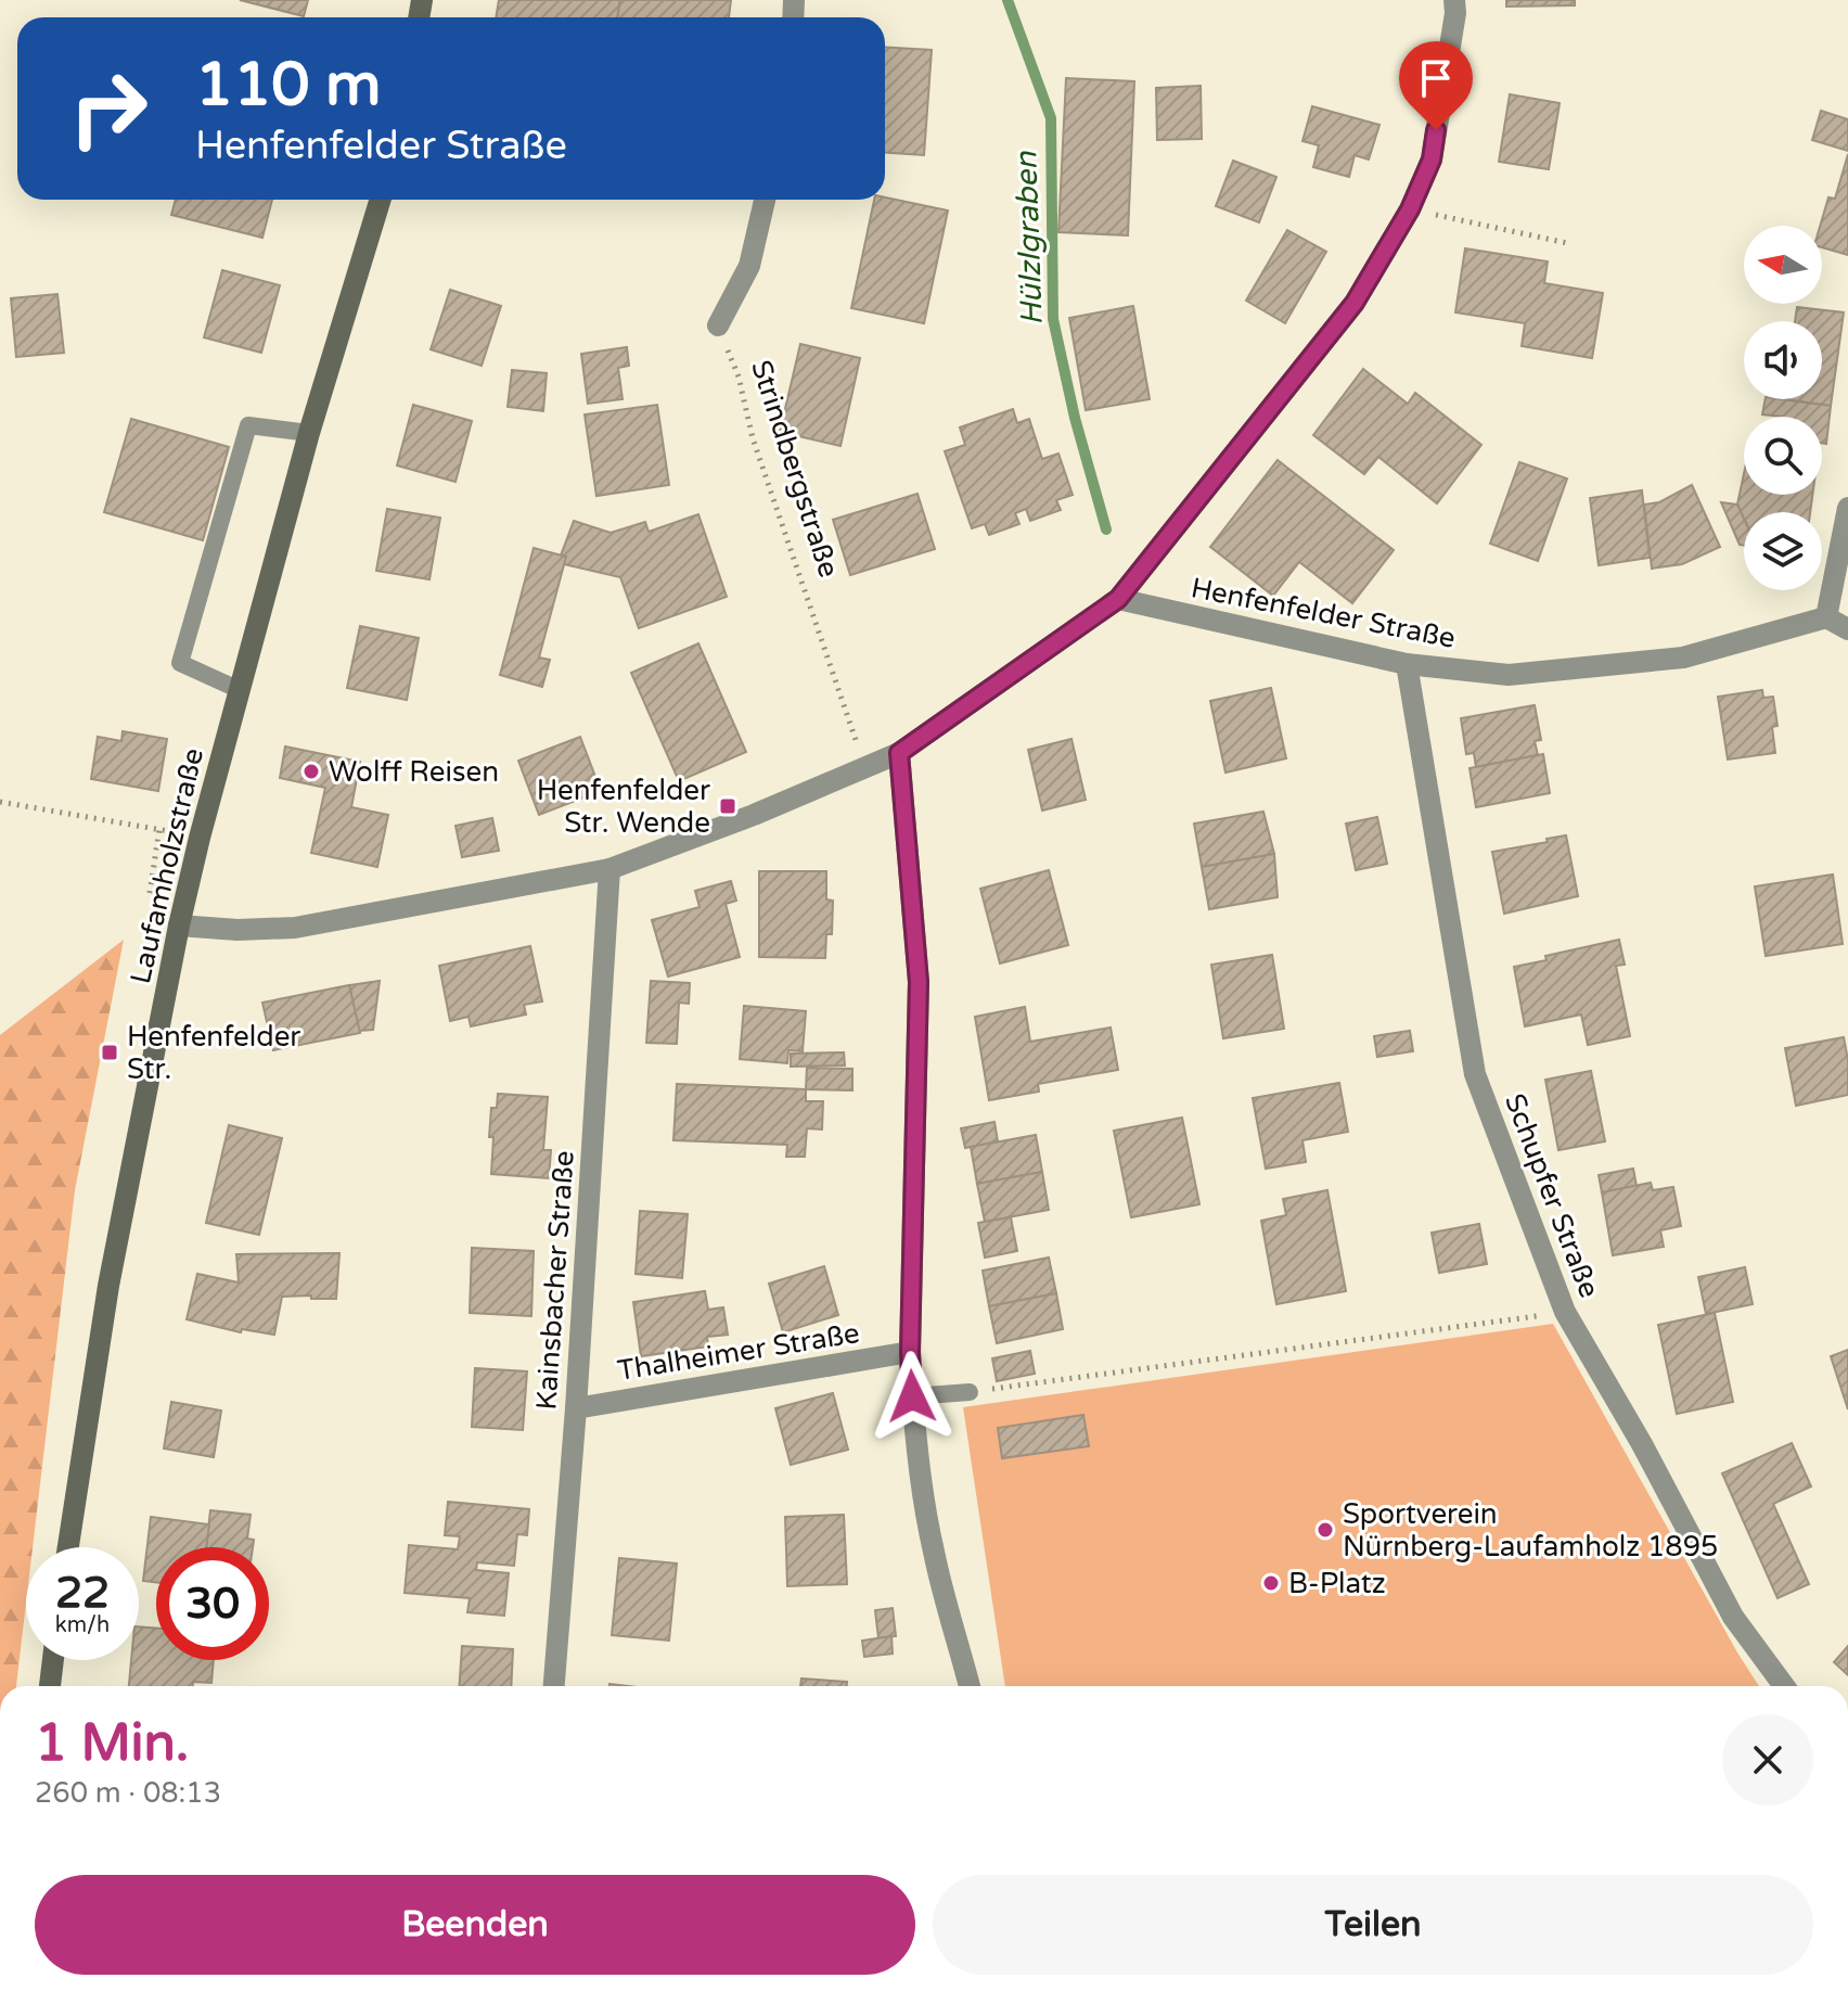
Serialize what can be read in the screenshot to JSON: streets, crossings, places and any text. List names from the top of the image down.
{
  "streets": {
    "main road": ["Laufamholzstraße"],
    "street": [
      "Henfenfelder Straße",
      "Schupfer Straße",
      "Kainsbacher Straße",
      "Thalheimer Straße"
    ],
    "path": ["Strindbergstraße"]
  },
  "crossings": [
    ["Henfenfelder Straße", "Schupfer Straße"],
    ["Kainsbacher Straße", "Thalheimer Straße"]
  ],
  "water": ["Hülzlgraben"],
  "places": {
    "other": ["Wolff Reisen", "Sportverein Nürnberg-Laufamholz 1895", "B-Platz"],
    "transit": ["Henfenfelder Str. Wende", "Henfenfelder Str."]
  },
  "north": "left",
  "page": {
    "turn": ["110 m", "Henfenfelder Straße"],
    "speed": "22 km/h",
    "limit": "30",
    "heading": ["1 Min.", "260 m · 08:13"],
    "buttons": ["Beenden", "Teilen"]
  }
}
